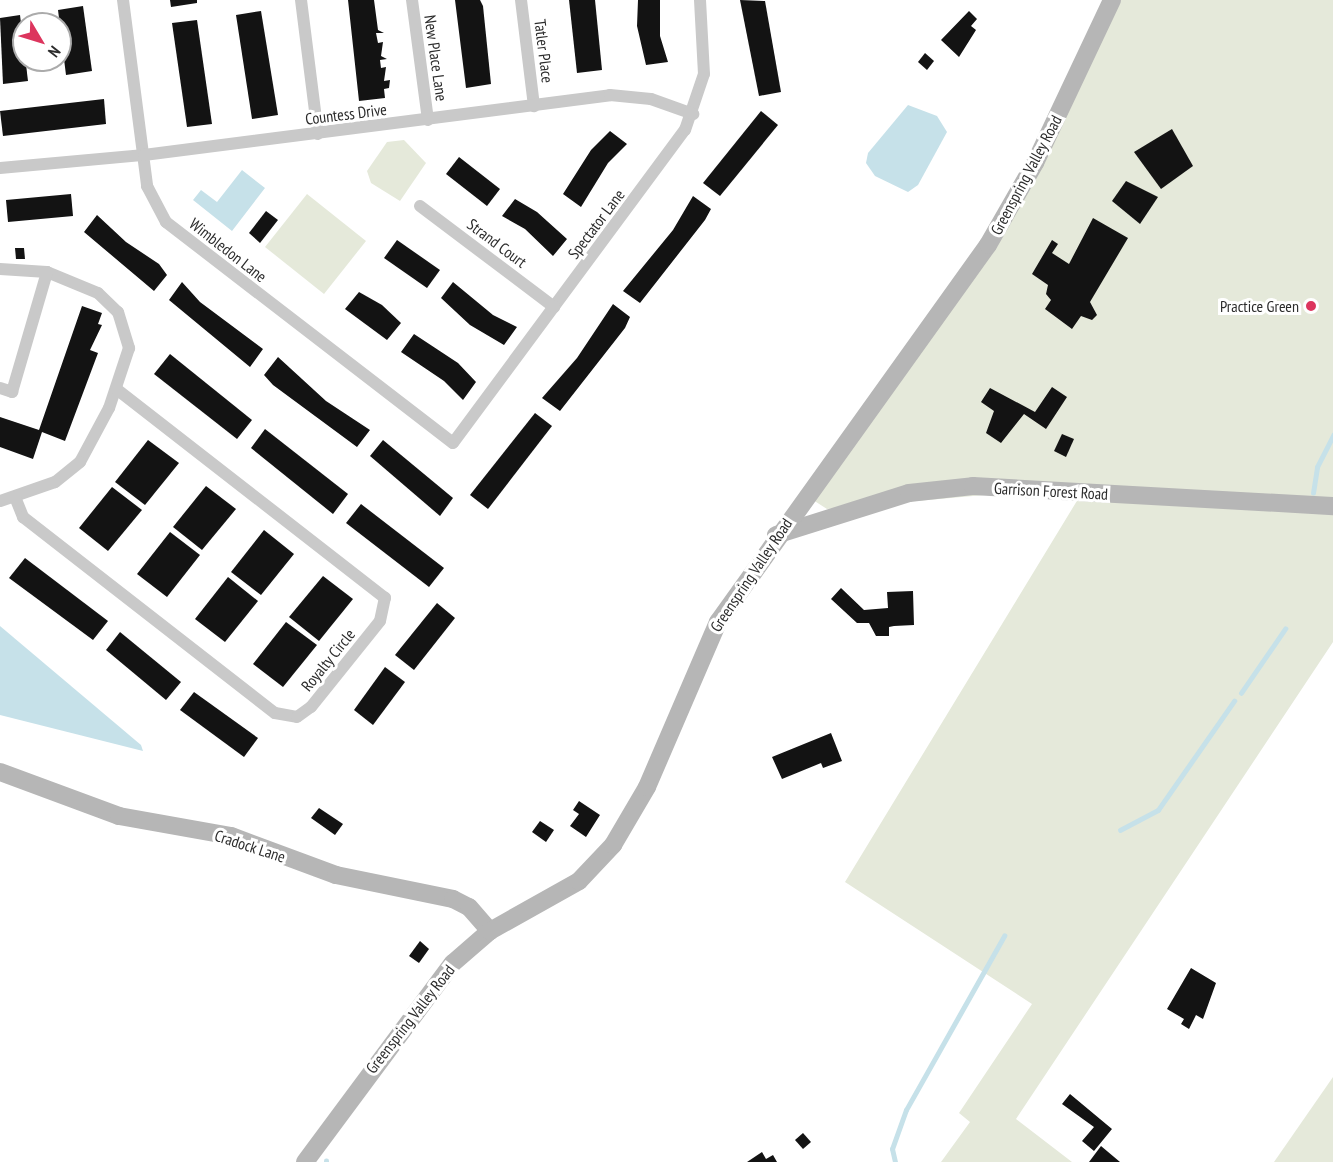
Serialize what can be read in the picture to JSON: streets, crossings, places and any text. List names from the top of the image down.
{
  "streets": {
    "main road": ["Greenspring Valley Road", "Garrison Forest Road", "Cradock Lane"],
    "street": [
      "Tatler Place",
      "New Place Lane",
      "Countess Drive",
      "Spectator Lane",
      "Strand Court",
      "Wimbledon Lane",
      "Royalty Circle"
    ]
  },
  "crossings": [
    ["Tatler Place", "Countess Drive"],
    ["New Place Lane", "Countess Drive"],
    ["Countess Drive", "Spectator Lane"],
    ["Countess Drive", "Wimbledon Lane"],
    ["Greenspring Valley Road", "Garrison Forest Road"],
    ["Greenspring Valley Road", "Cradock Lane"],
    ["Spectator Lane", "Strand Court"],
    ["Spectator Lane", "Wimbledon Lane"]
  ],
  "places": ["Practice Green"],
  "north": "bottom right"
}
